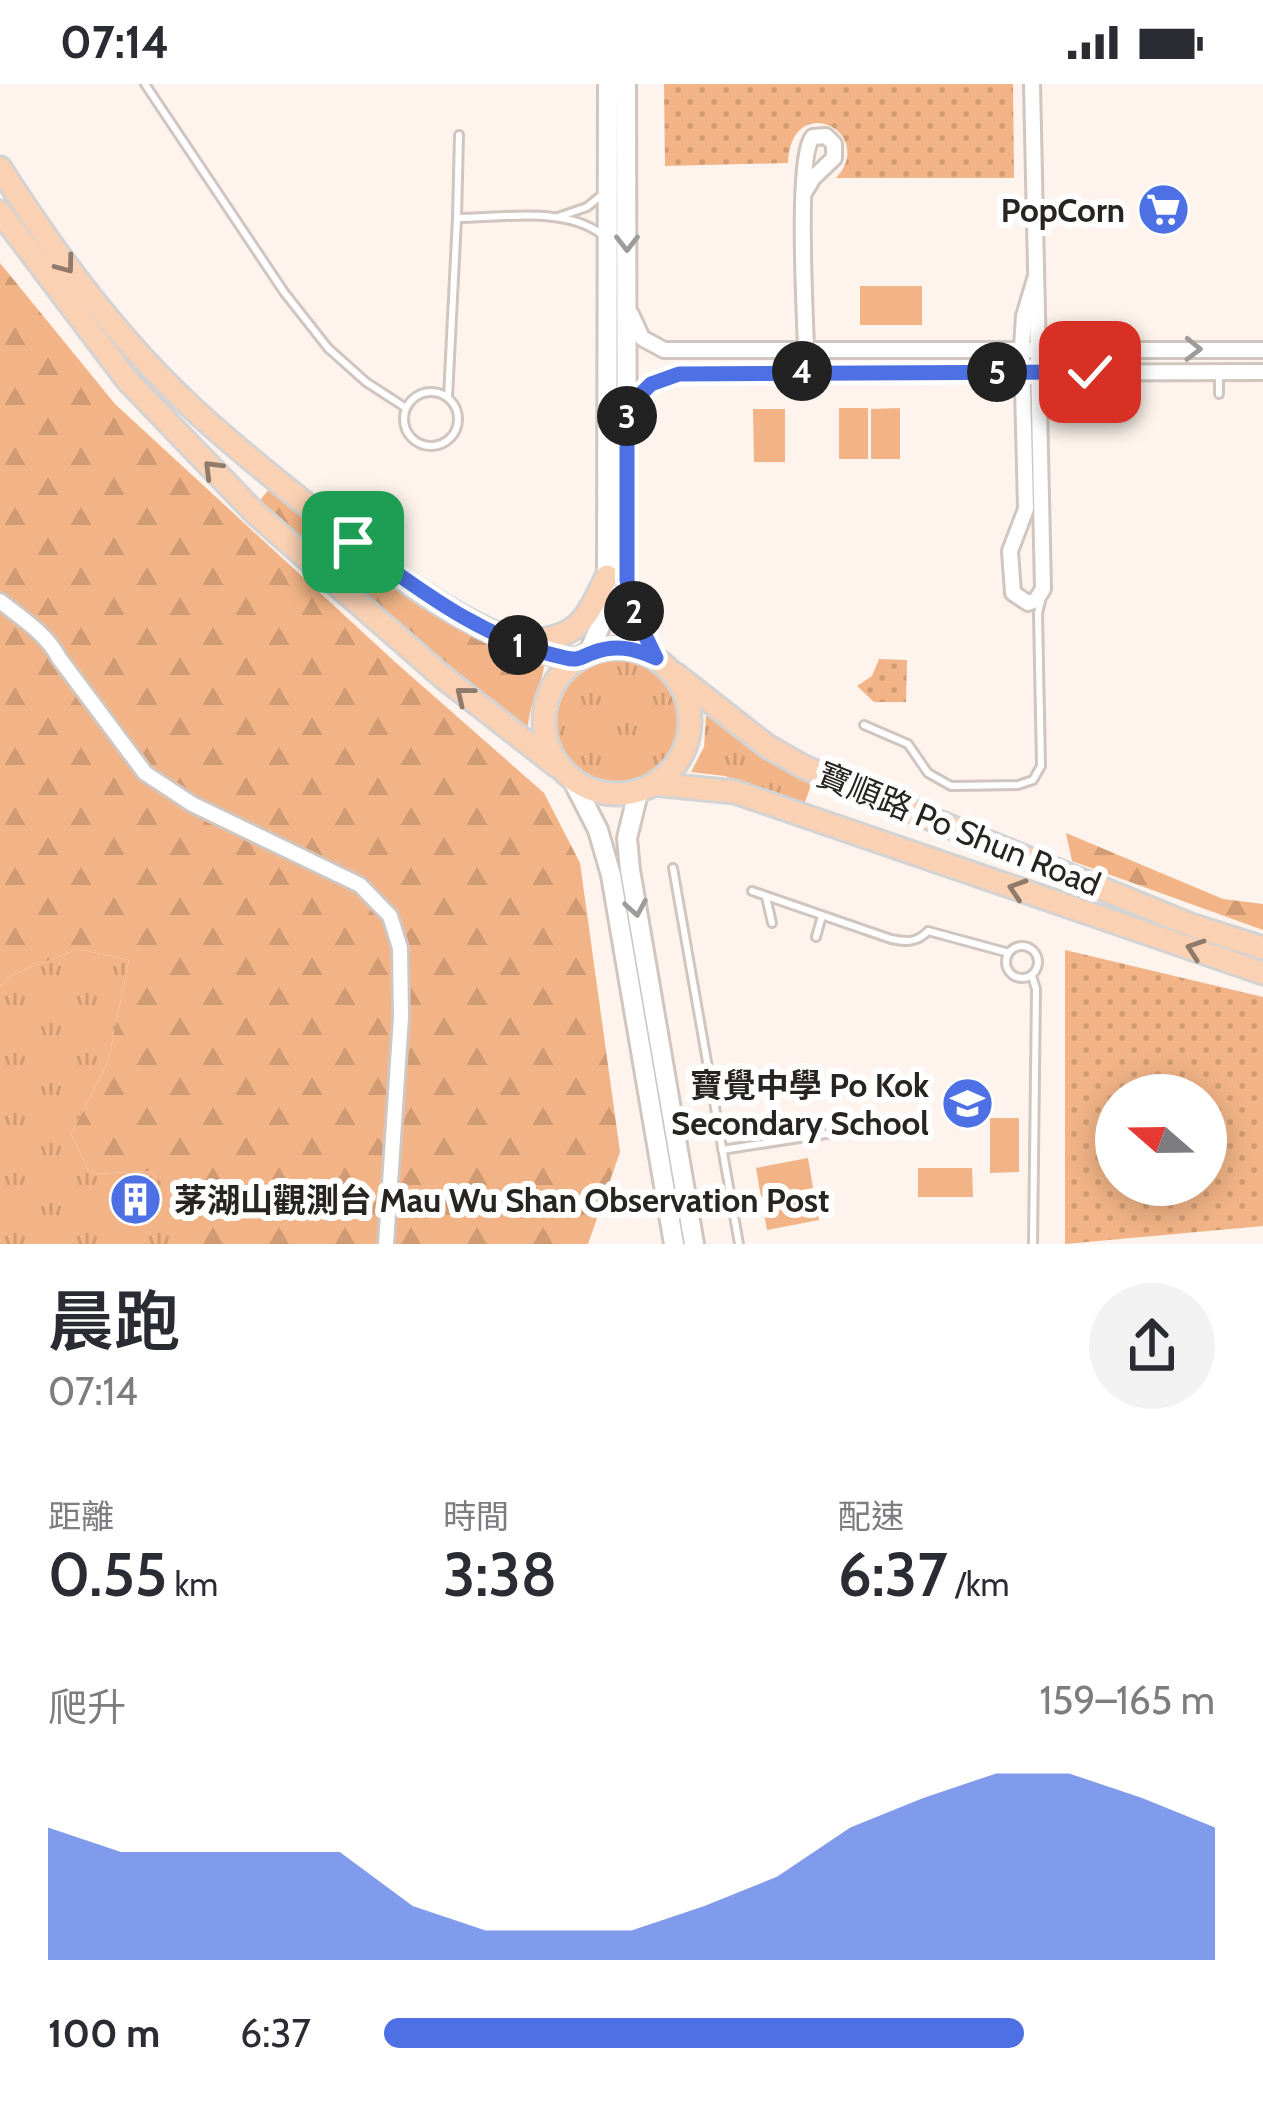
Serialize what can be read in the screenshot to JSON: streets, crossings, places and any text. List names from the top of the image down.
{
  "streets": {
    "main road": ["寶順路 Po Shun Road"]
  },
  "places": {
    "supermarket": ["PopCorn"],
    "school or university": ["寶覺中學 Po Kok Secondary School"],
    "building": ["茅湖山觀測台 Mau Wu Shan Observation Post"]
  },
  "north": "left",
  "page": {
    "status": "07:14",
    "pins": [
      "4",
      "5",
      "3",
      "2",
      "1"
    ],
    "heading": ["晨跑", "07:14"],
    "stats": [
      ["距離", "0.55 km"],
      ["時間", "3:38"],
      ["配速", "6:37 /km"]
    ],
    "chart": ["爬升", "159–165 m"],
    "list": [
      {
        "name": "100 m",
        "note": "6:37"
      }
    ]
  }
}
